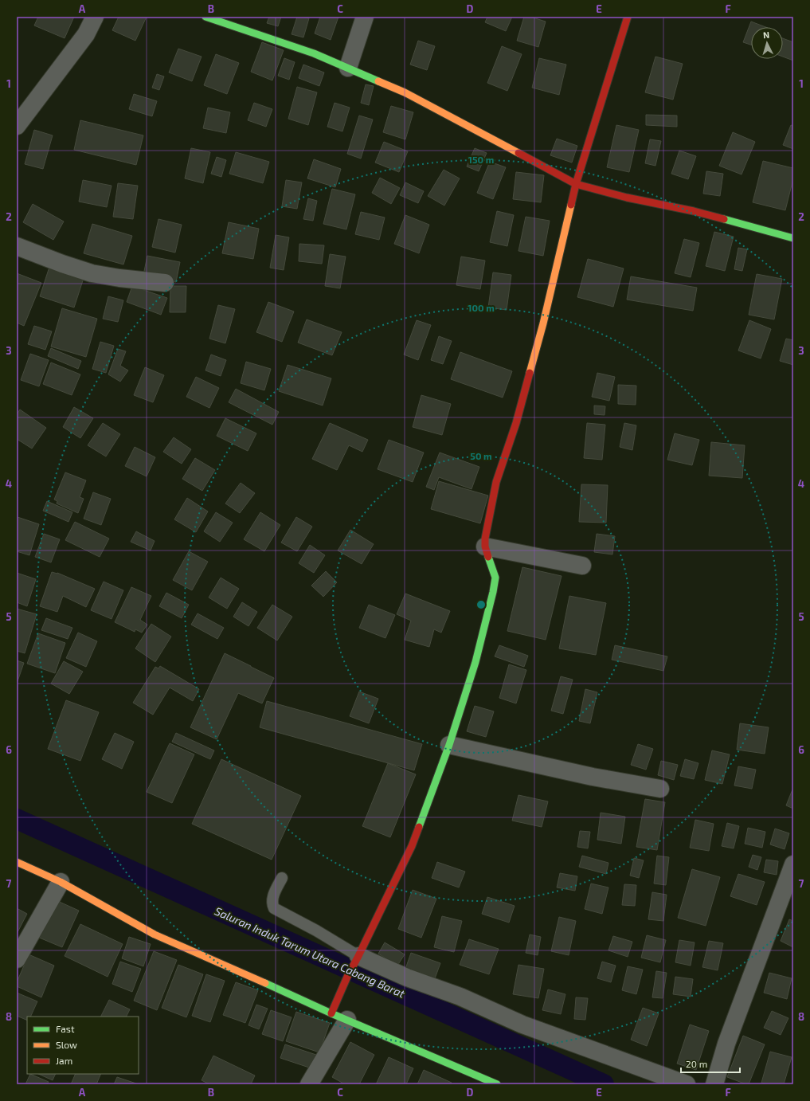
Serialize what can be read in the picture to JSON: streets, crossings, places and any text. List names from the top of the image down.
{
  "water": ["Saluran Induk Tarum Utara Cabang Barat"],
  "legend": ["Fast", "Slow", "Jam"],
  "scale_bar": "20 m",
  "north": "top",
  "grid": {
    "columns": [
      "A",
      "B",
      "C",
      "D",
      "E",
      "F"
    ],
    "rows": [
      "1",
      "2",
      "3",
      "4",
      "5",
      "6",
      "7",
      "8"
    ]
  },
  "rings": ["150 m", "100 m", "50 m"]
}
